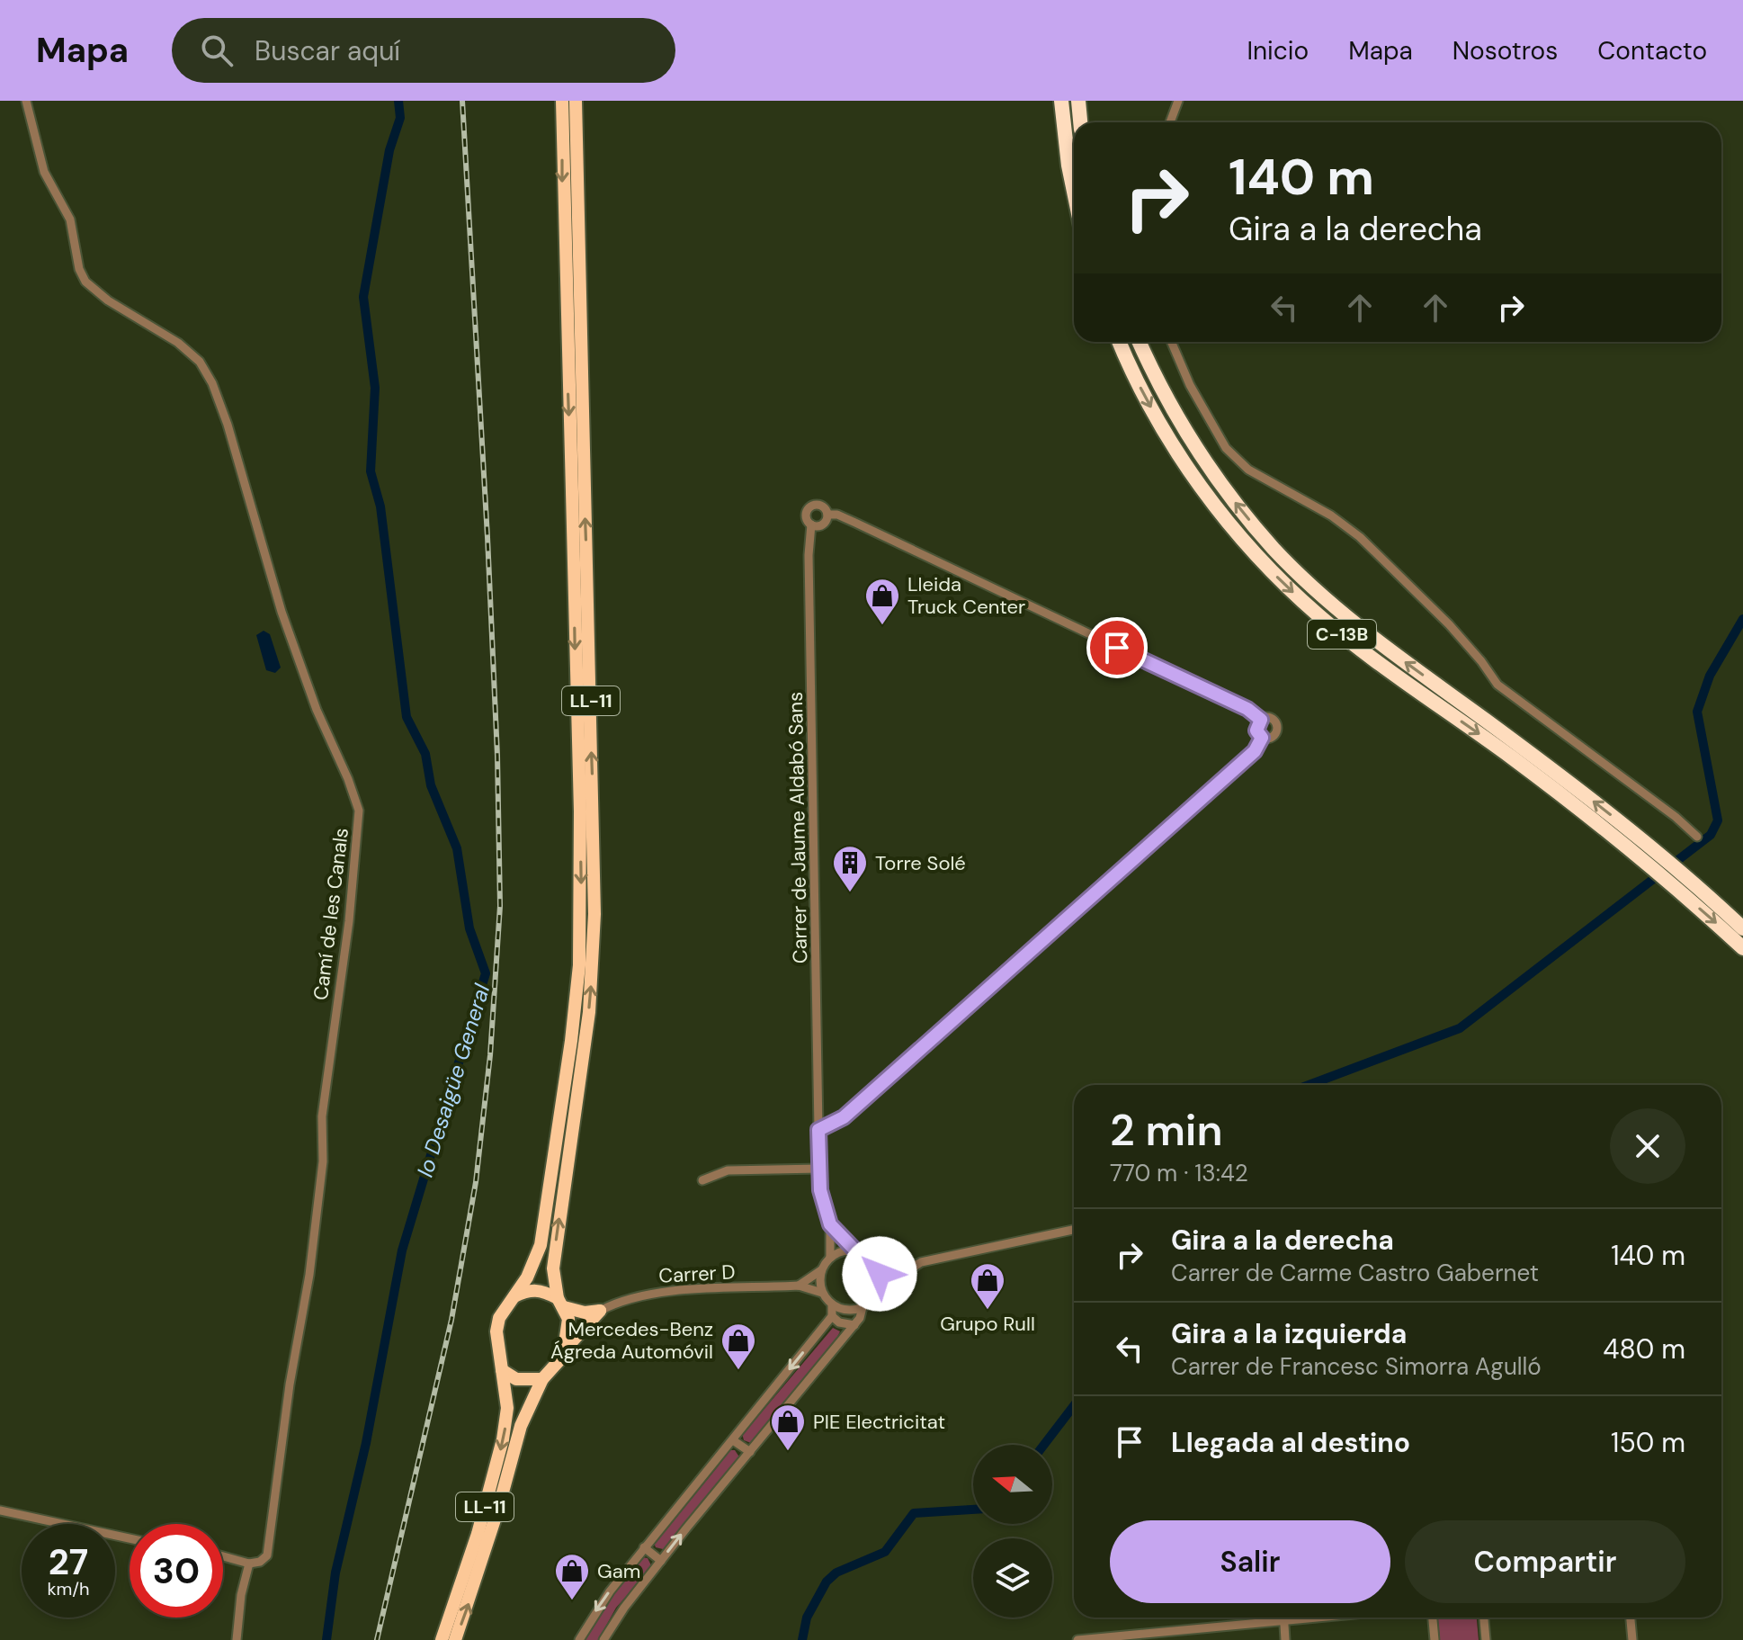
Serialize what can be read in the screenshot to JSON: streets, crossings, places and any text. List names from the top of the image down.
{
  "streets": {
    "highway": ["C-13B", "LL-11"],
    "street": ["Carrer de Jaume Aldabó Sans", "Camí de les Canals", "Carrer D"]
  },
  "water": ["lo Desaigüe General"],
  "places": {
    "shop": [
      "Lleida Truck Center",
      "Grupo Rull",
      "Mercedes-Benz Ágreda Automóvil",
      "PIE Electricitat",
      "Gam"
    ],
    "building": ["Torre Solé"]
  },
  "north": "left",
  "page": {
    "header": "Mapa",
    "search": "Buscar aquí",
    "nav": [
      "Inicio",
      "Mapa",
      "Nosotros",
      "Contacto"
    ],
    "turn": ["140 m", "Gira a la derecha"],
    "heading": ["2 min", "770 m · 13:42"],
    "list": [
      {
        "name": "Gira a la derecha",
        "note": "Carrer de Carme Castro Gabernet",
        "value": "140 m"
      },
      {
        "name": "Gira a la izquierda",
        "note": "Carrer de Francesc Simorra Agulló",
        "value": "480 m"
      },
      {
        "name": "Llegada al destino",
        "value": "150 m"
      }
    ],
    "buttons": ["Salir", "Compartir"],
    "speed": "27 km/h",
    "limit": "30"
  }
}
